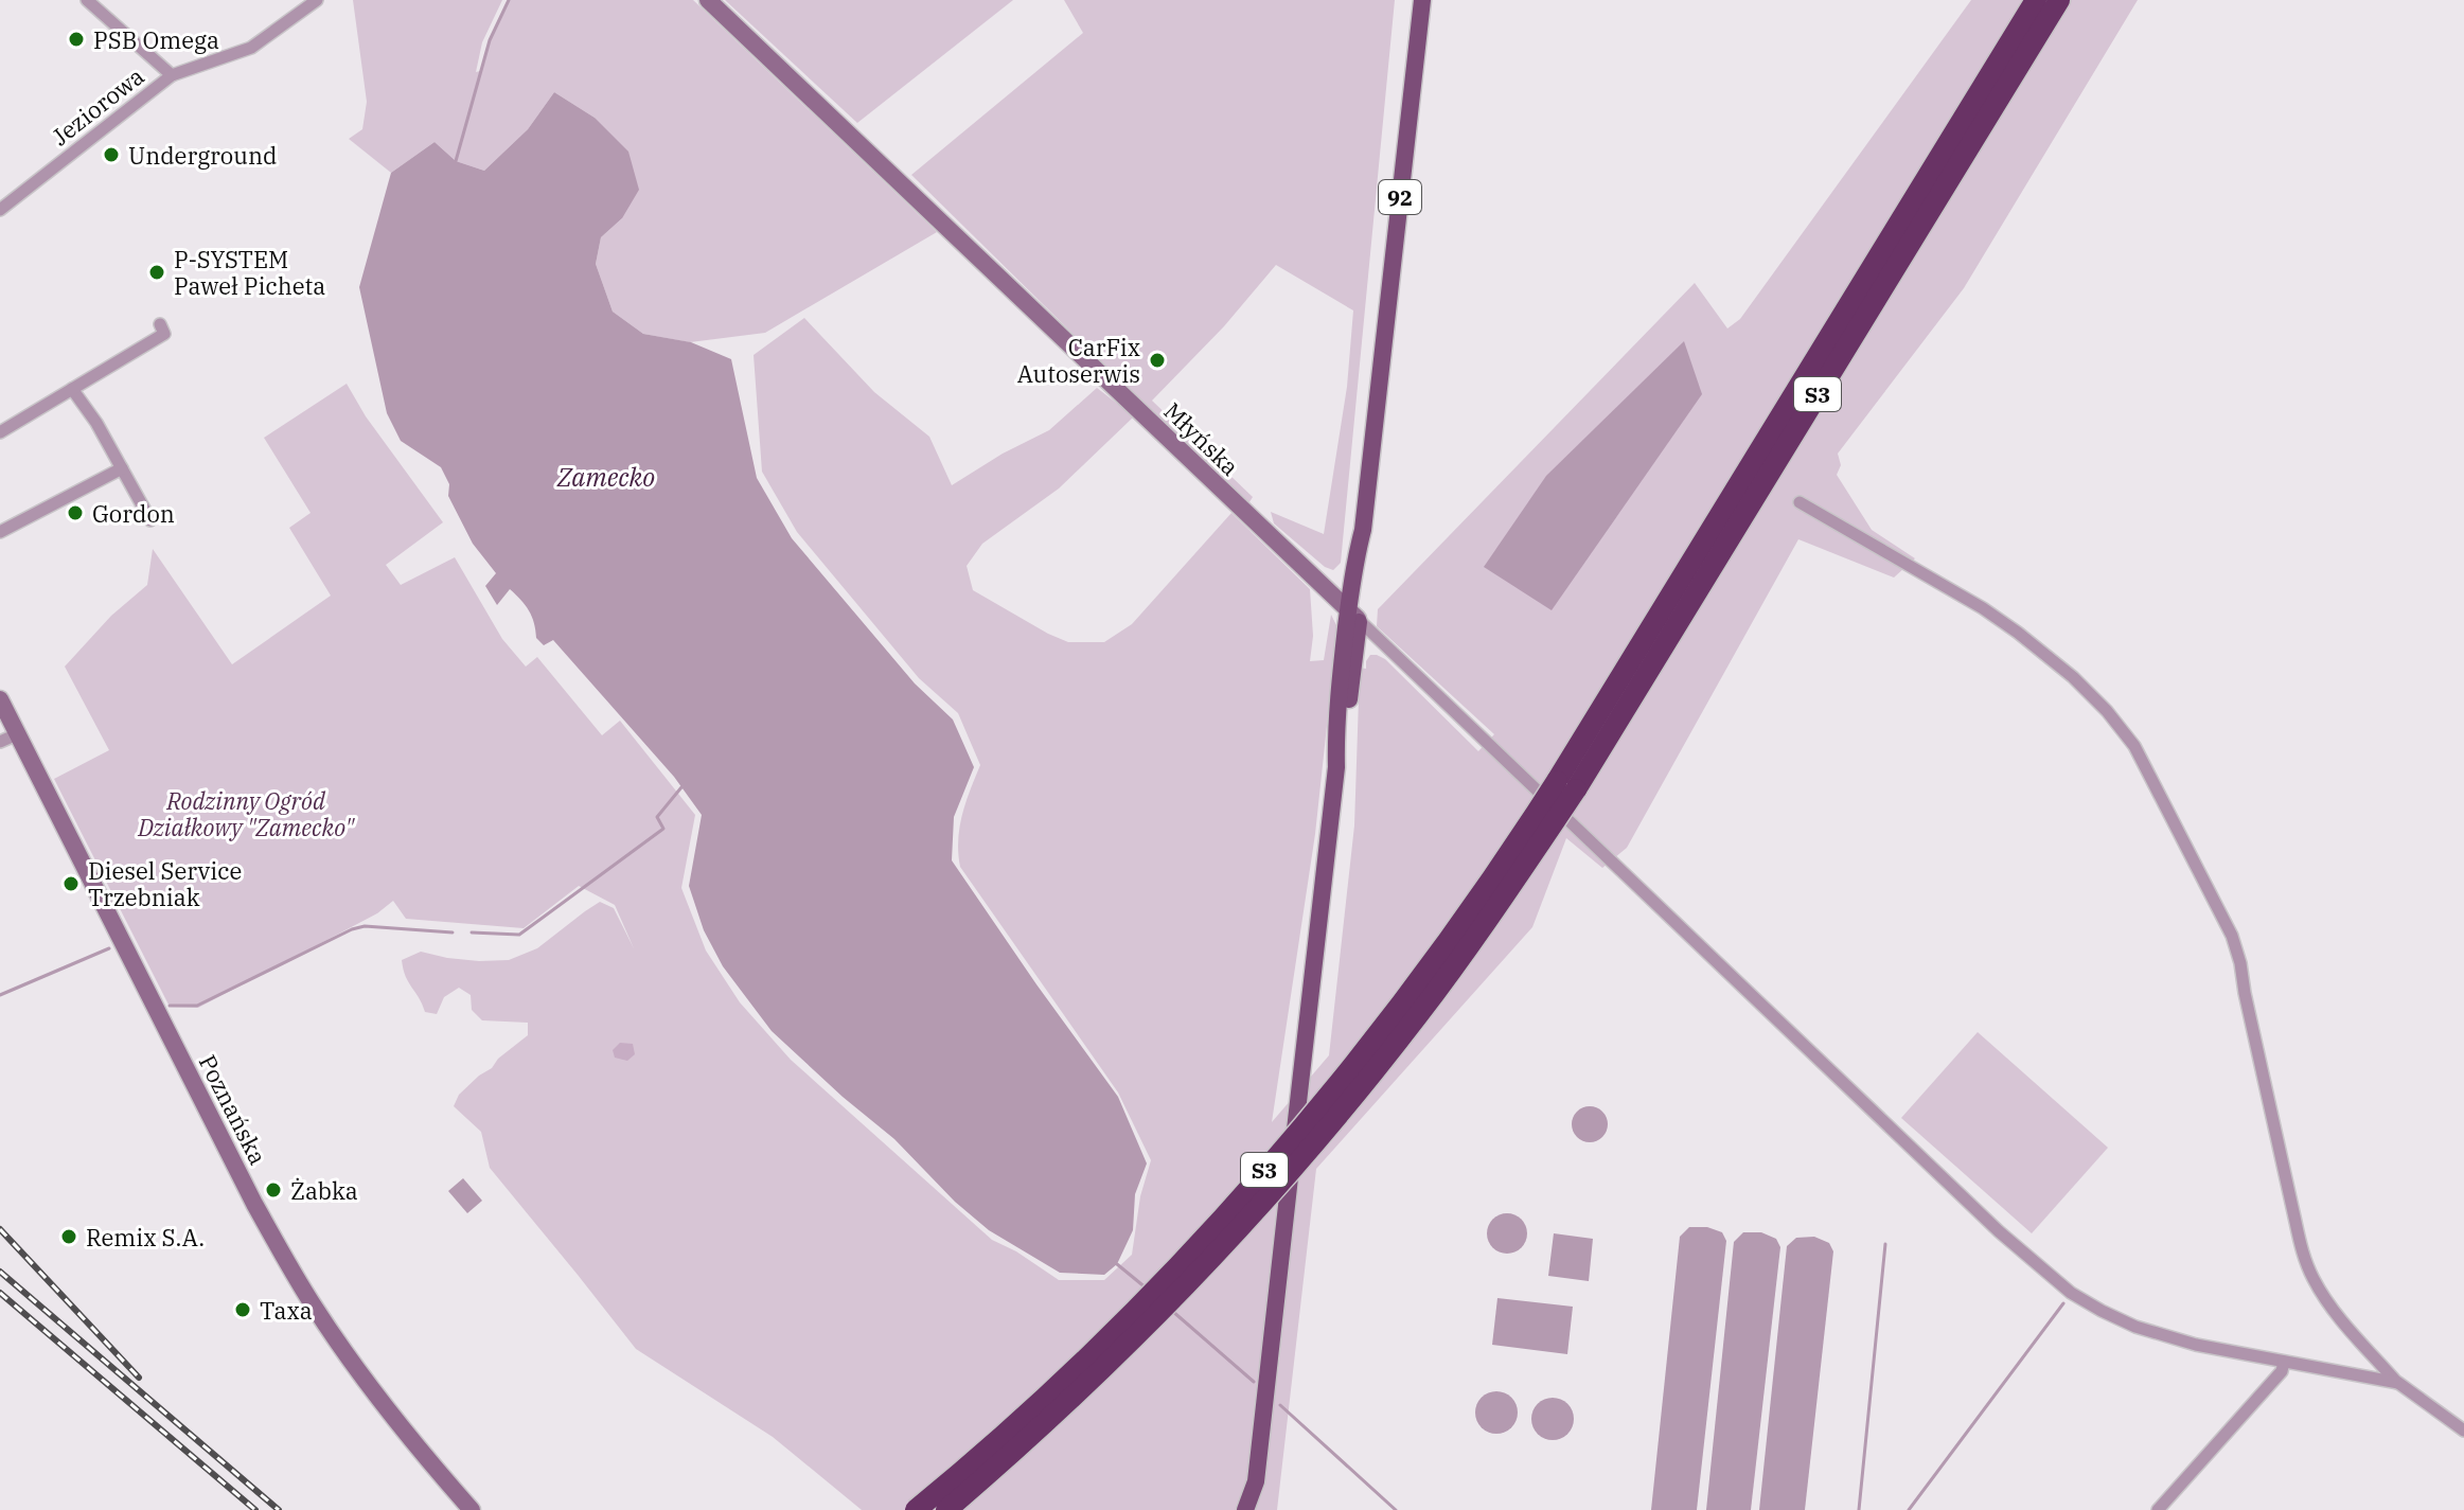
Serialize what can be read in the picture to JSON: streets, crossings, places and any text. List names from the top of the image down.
{
  "streets": {
    "highway": ["S3"],
    "main road": ["92"],
    "street": ["Jeziorowa", "Młyńska", "Poznańska"]
  },
  "crossings": [
    ["92", "Młyńska"]
  ],
  "water": ["Zamecko"],
  "parks": ["Rodzinny Ogród Działkowy \"Zamecko\""],
  "places": [
    "PSB Omega",
    "Underground",
    "P-SYSTEM Paweł Picheta",
    "CarFix Autoserwis",
    "Gordon",
    "Diesel Service Trzebniak",
    "Żabka",
    "Remix S.A.",
    "Taxa"
  ]
}
